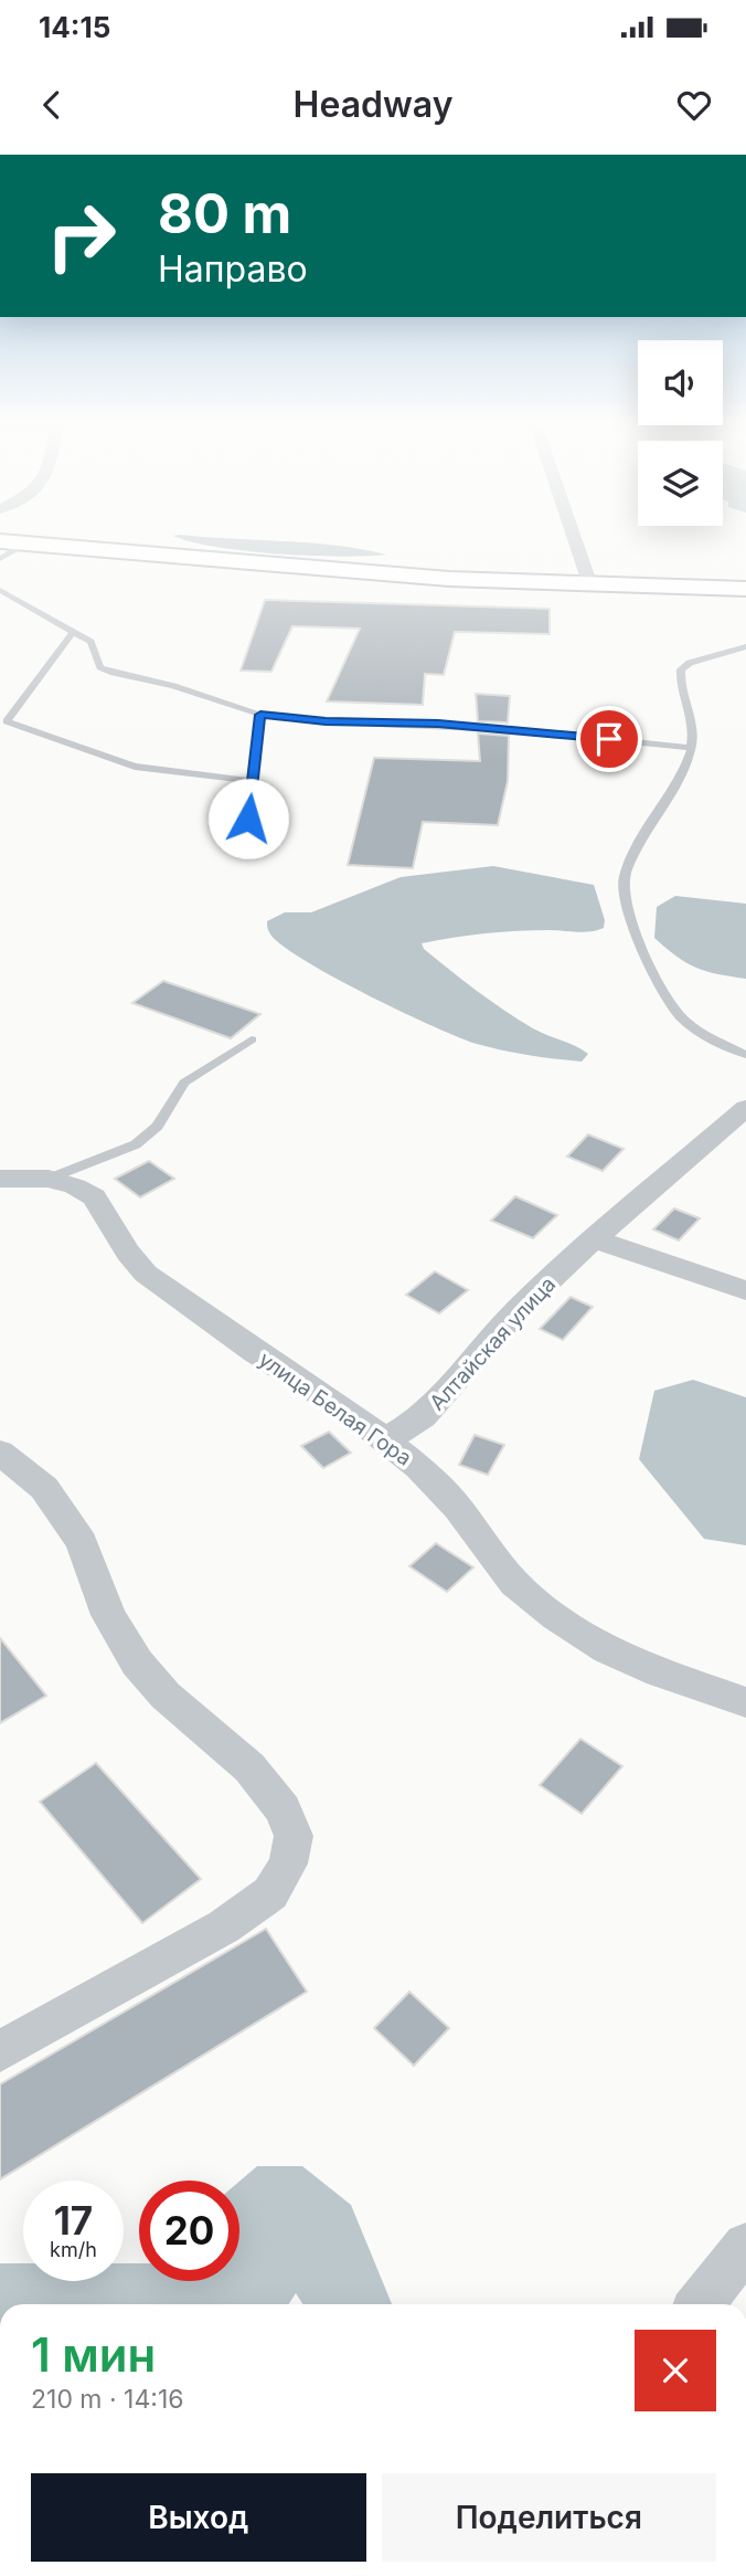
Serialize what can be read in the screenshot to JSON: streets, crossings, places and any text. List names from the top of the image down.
{
  "streets": {
    "street": ["Алтайская улица", "улица Белая Гора"]
  },
  "crossings": [
    ["Алтайская улица", "улица Белая Гора"]
  ],
  "page": {
    "status": "14:15",
    "header": "Headway",
    "turn": ["80 m", "Направо"],
    "speed": "17 km/h",
    "limit": "20",
    "heading": ["1 мин", "210 m · 14:16"],
    "buttons": ["Выход", "Поделиться"]
  }
}
